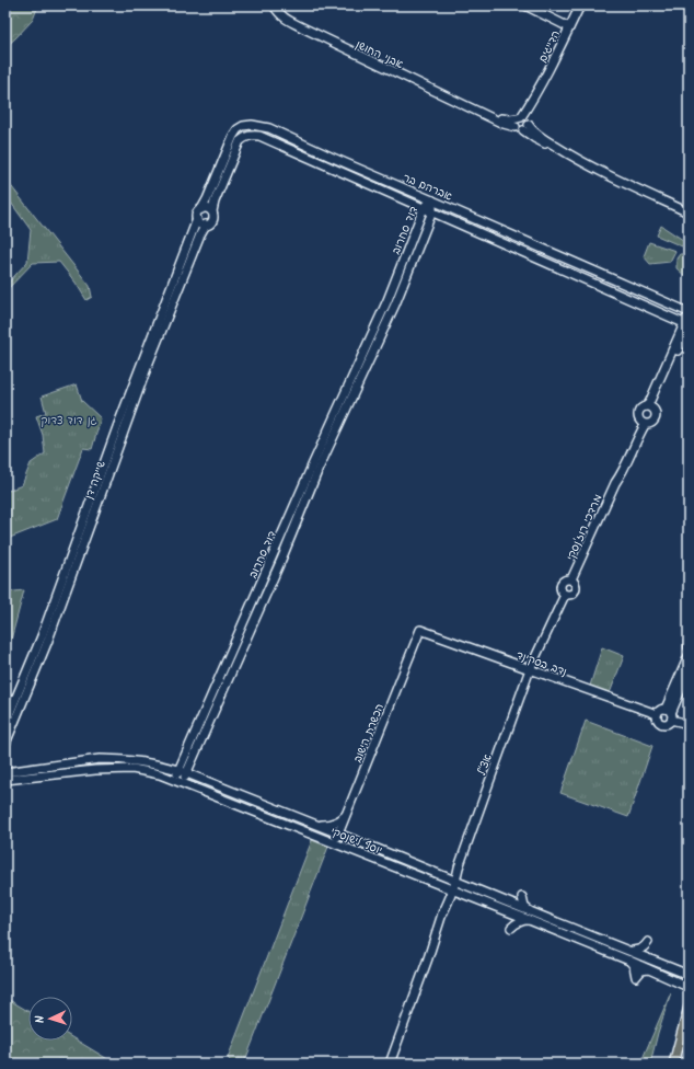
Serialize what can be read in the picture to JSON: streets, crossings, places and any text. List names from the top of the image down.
{
  "streets": {
    "street": [
      "הדייגים",
      "אבני החושן",
      "אברהם בר",
      "דוד סחרוב",
      "שייקה דן",
      "מרדכי רוז'נסקי",
      "נדב בסקינד",
      "הכשרת הישוב",
      "אצ\"ל",
      "יוסף לישנסקי"
    ]
  },
  "crossings": [
    ["הדייגים", "אבני החושן"],
    ["אברהם בר", "דוד סחרוב"],
    ["אברהם בר", "שייקה דן"],
    ["דוד סחרוב", "יוסף לישנסקי"],
    ["נדב בסקינד", "הכשרת הישוב"],
    ["נדב בסקינד", "אצ\"ל"],
    ["הכשרת הישוב", "יוסף לישנסקי"],
    ["אצ\"ל", "יוסף לישנסקי"]
  ],
  "parks": ["גן דוד צדוק"],
  "north": "left"
}
